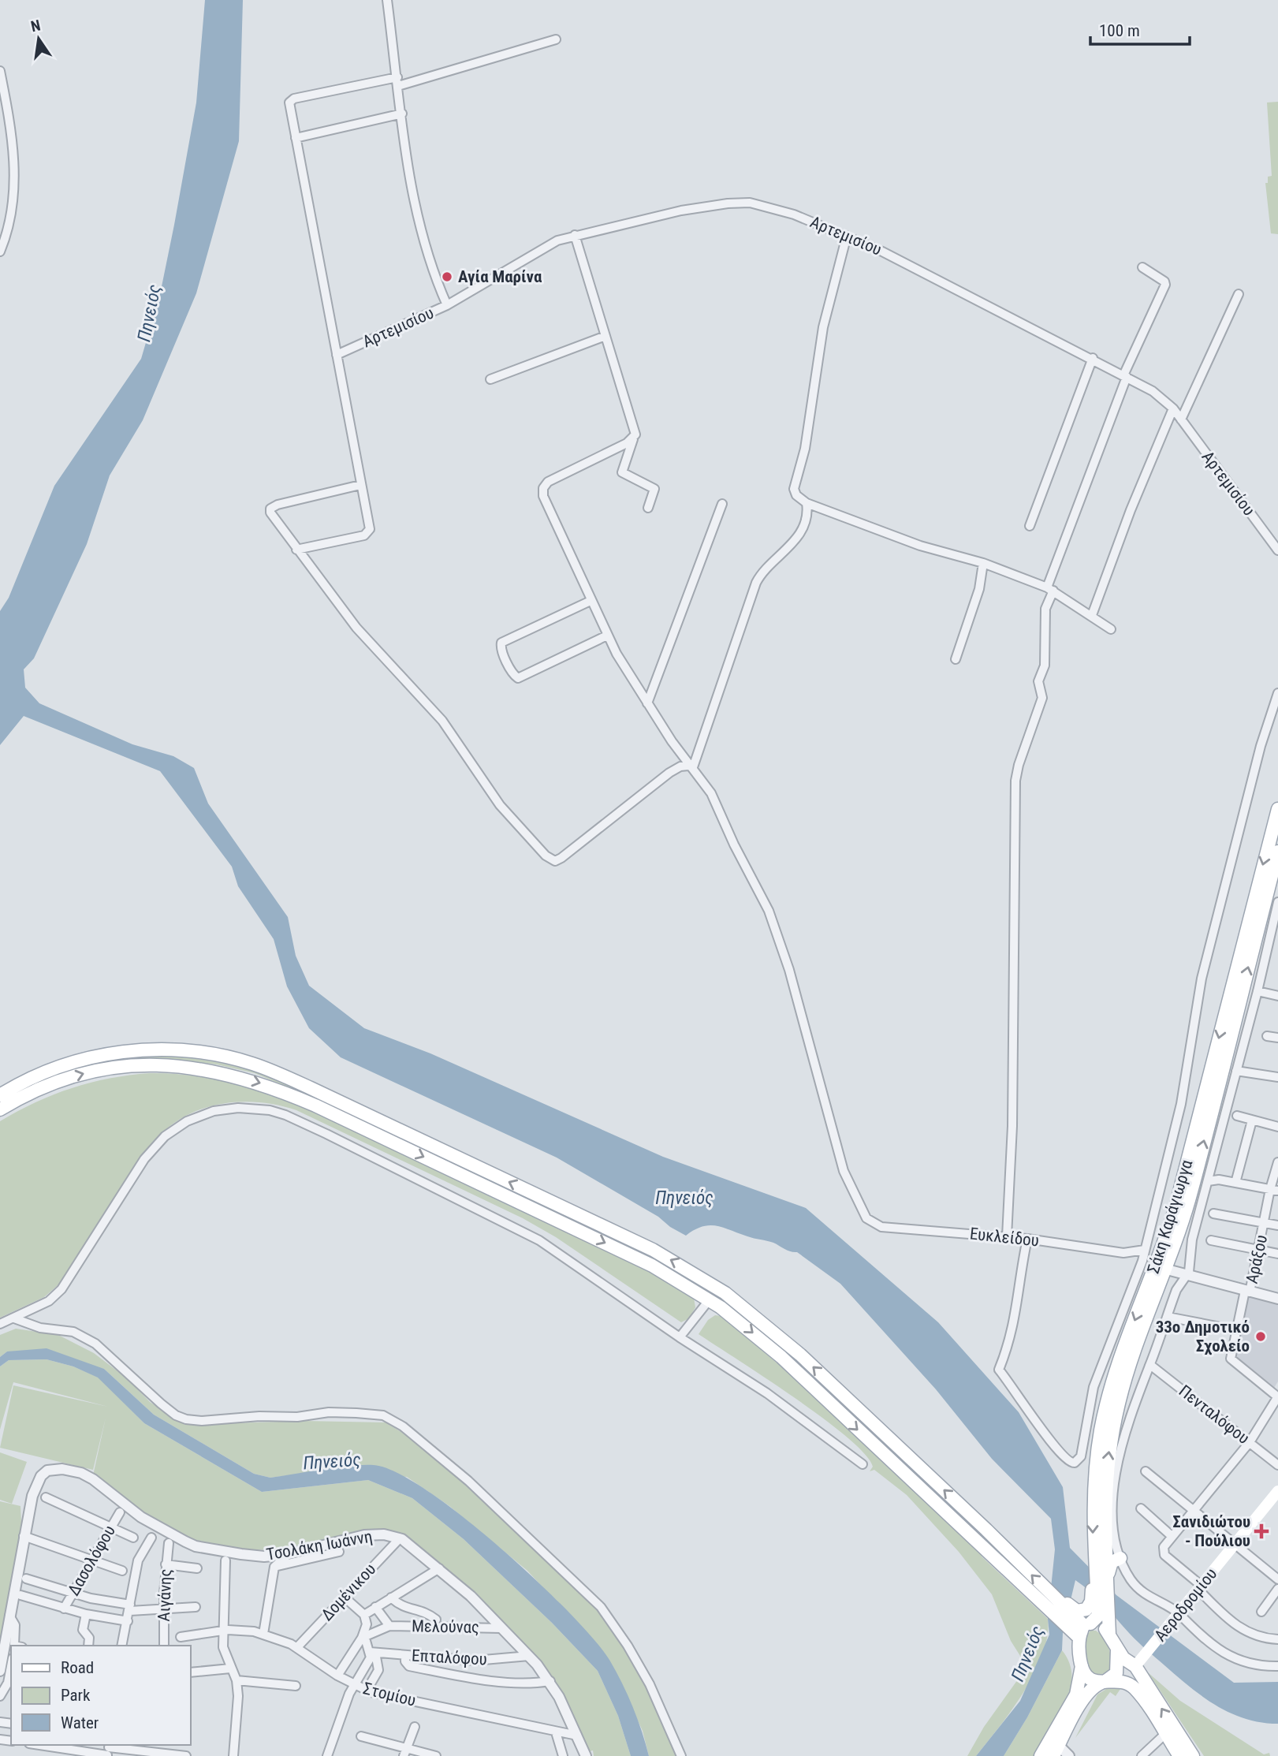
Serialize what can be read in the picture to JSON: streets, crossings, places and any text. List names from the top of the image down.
{
  "streets": {
    "main road": ["Σάκη Καράγιωργα", "Αεροδρομίου"],
    "street": [
      "Αρτεμισίου",
      "Ευκλείδου",
      "Αράξου",
      "Πενταλόφου",
      "Τσολάκη Ιωάννη",
      "Δασολόφου",
      "Δομένικου",
      "Αιγάνης",
      "Μελούνας",
      "Επταλόφου",
      "Στομίου"
    ]
  },
  "crossings": [
    ["Τσολάκη Ιωάννη", "Δομένικου"],
    ["Τσολάκη Ιωάννη", "Μελούνας"],
    ["Τσολάκη Ιωάννη", "Επταλόφου"],
    ["Τσολάκη Ιωάννη", "Στομίου"],
    ["Δομένικου", "Στομίου"]
  ],
  "water": ["Πηνειός"],
  "places": {
    "other": ["Αγία Μαρίνα", "33ο Δημοτικό Σχολείο"],
    "health": ["Σανιδιώτου - Πούλιου"]
  },
  "legend": ["Road", "Park", "Water"],
  "scale_bar": "100 m",
  "north": "top"
}
